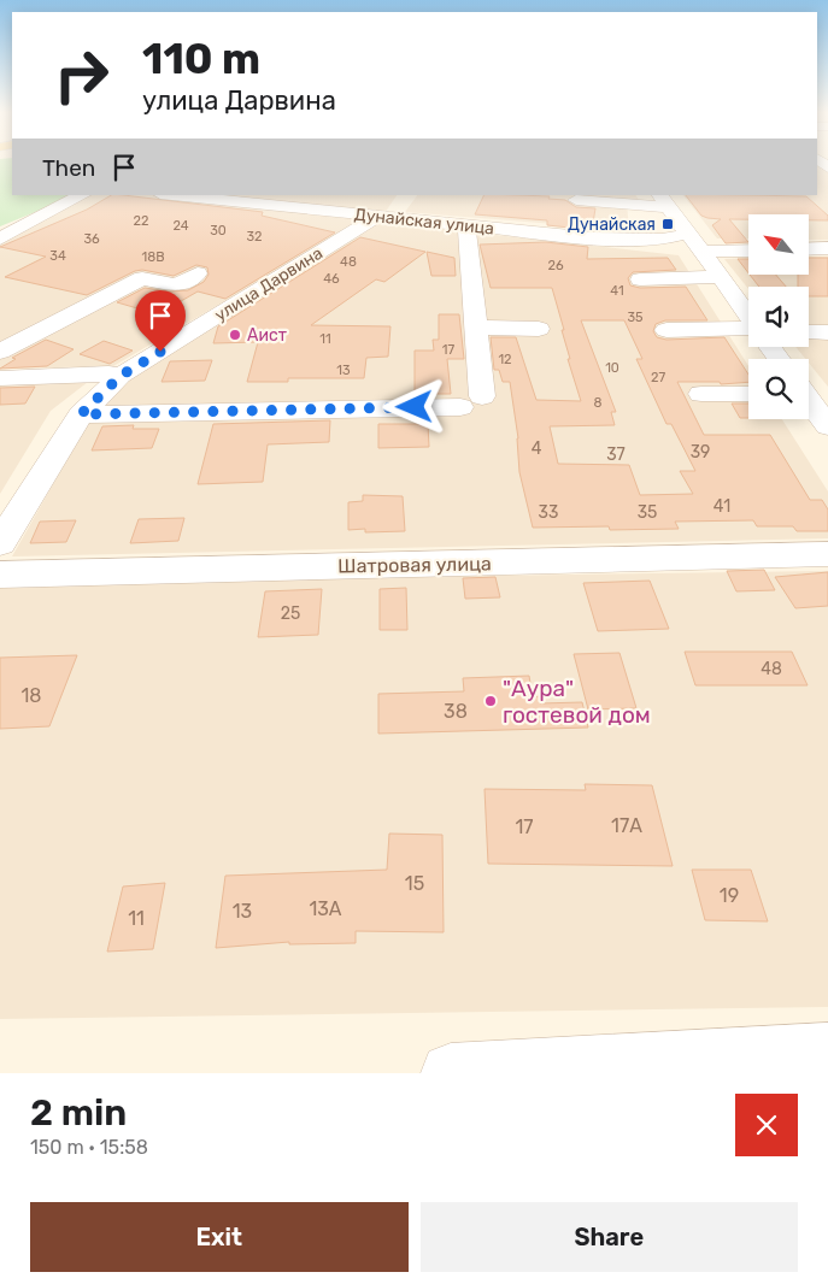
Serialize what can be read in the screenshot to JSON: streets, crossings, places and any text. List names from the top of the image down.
{
  "streets": {
    "street": ["Дунайская улица", "улица Дарвина", "Шатровая улица"]
  },
  "crossings": [
    ["Дунайская улица", "улица Дарвина"]
  ],
  "places": {
    "transit": ["Дунайская"],
    "other": ["Аист", "\"Аура\" гостевой дом"]
  },
  "house_numbers": [
    "22",
    "24",
    "30",
    "32",
    "36",
    "34",
    "18В",
    "48",
    "26",
    "46",
    "41",
    "35",
    "11",
    "17",
    "12",
    "10",
    "13",
    "27",
    "8",
    "4",
    "39",
    "37",
    "41",
    "33",
    "35",
    "25",
    "48",
    "18",
    "38",
    "17А",
    "17",
    "15",
    "19",
    "13А",
    "13",
    "11"
  ],
  "north": "top left",
  "page": {
    "turn": ["110 m", "улица Дарвина"],
    "then": "Then",
    "heading": ["2 min", "150 m · 15:58"],
    "buttons": ["Exit", "Share"]
  }
}
